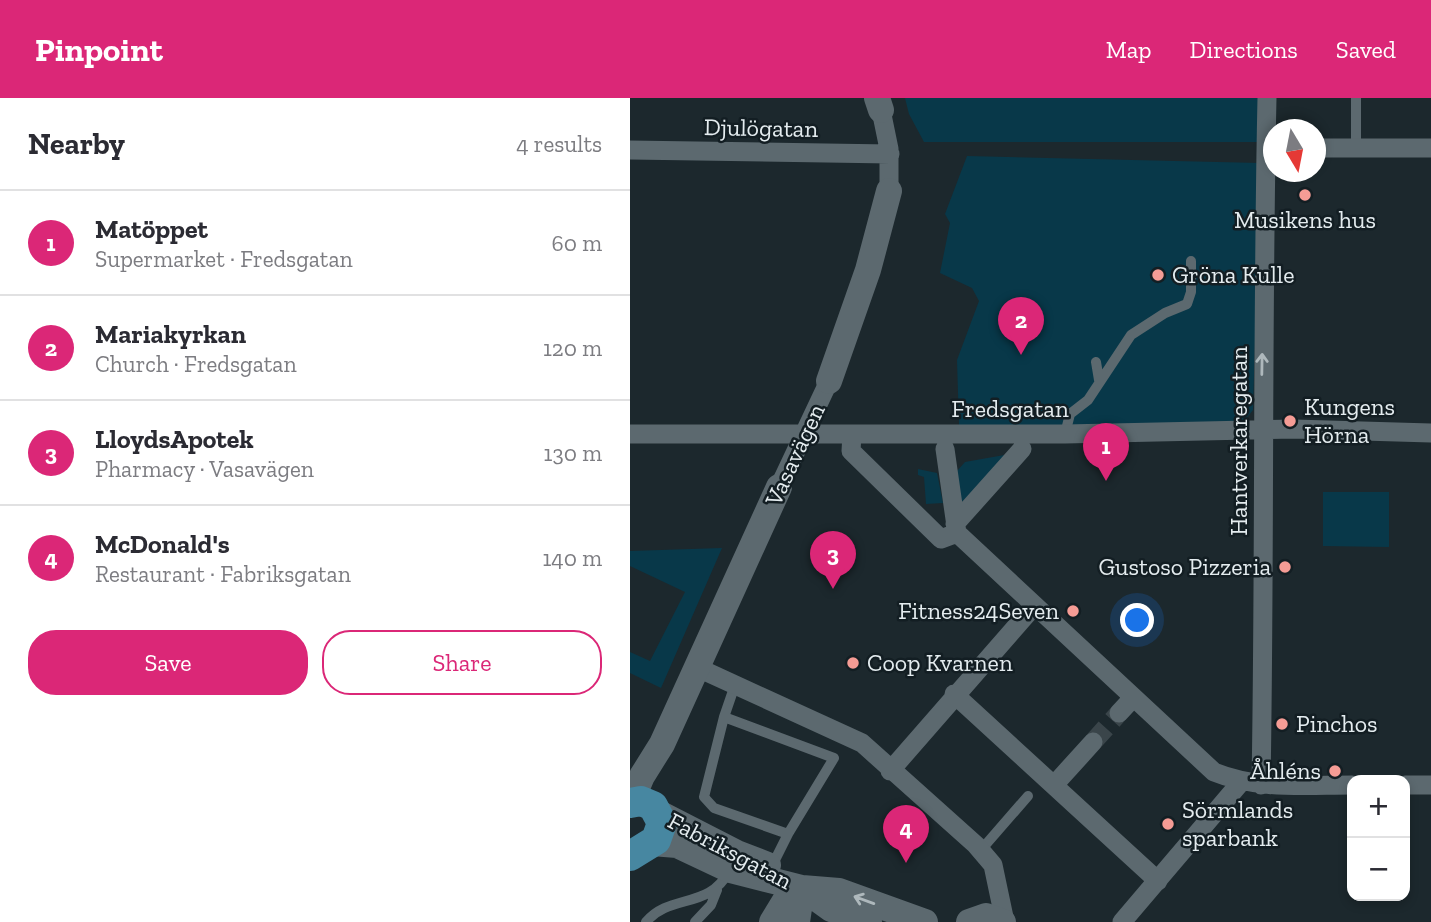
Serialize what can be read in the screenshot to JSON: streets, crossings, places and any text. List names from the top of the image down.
{
  "streets": {
    "main road": ["Vasavägen"],
    "street": [
      "Djulögatan",
      "Fredsgatan",
      "Hantverkaregatan",
      "Fabriksgatan"
    ]
  },
  "crossings": [
    ["Djulögatan", "Vasavägen"],
    ["Fredsgatan", "Hantverkaregatan"],
    ["Fredsgatan", "Vasavägen"],
    ["Vasavägen", "Fabriksgatan"]
  ],
  "one_way": ["Hantverkaregatan"],
  "places": [
    "Musikens hus",
    "Gröna Kulle",
    "Kungens Hörna",
    "Gustoso Pizzeria",
    "Fitness24Seven",
    "Coop Kvarnen",
    "Pinchos",
    "Åhléns",
    "Sörmlands sparbank"
  ],
  "north": "bottom",
  "page": {
    "header": "Pinpoint",
    "nav": ["Map", "Directions", "Saved"],
    "heading": ["Nearby", "4 results"],
    "list": [
      {
        "mark": "1",
        "name": "Matöppet",
        "note": "Supermarket · Fredsgatan",
        "value": "60 m"
      },
      {
        "mark": "2",
        "name": "Mariakyrkan",
        "note": "Church · Fredsgatan",
        "value": "120 m"
      },
      {
        "mark": "3",
        "name": "LloydsApotek",
        "note": "Pharmacy · Vasavägen",
        "value": "130 m"
      },
      {
        "mark": "4",
        "name": "McDonald's",
        "note": "Restaurant · Fabriksgatan",
        "value": "140 m"
      }
    ],
    "pins": [
      "2",
      "1",
      "3",
      "4"
    ],
    "buttons": ["Save", "Share"],
    "map_buttons": ["+", "−"]
  }
}
